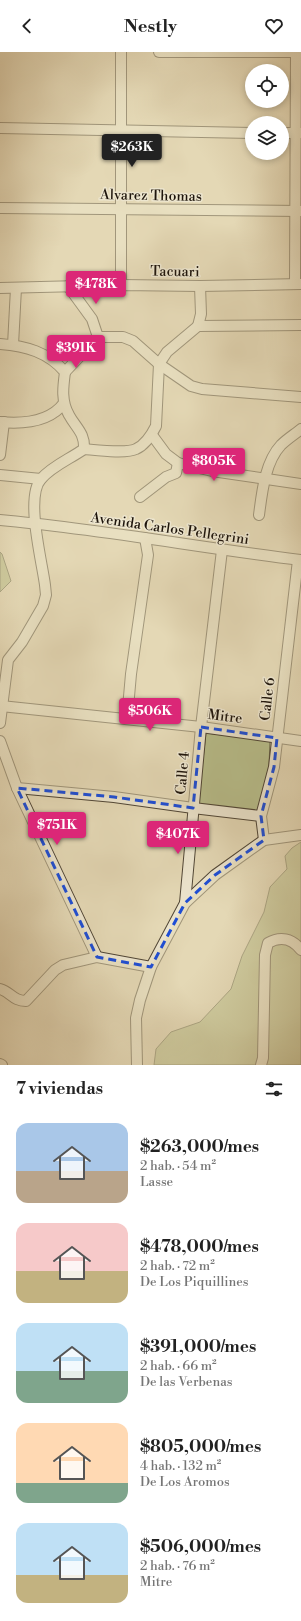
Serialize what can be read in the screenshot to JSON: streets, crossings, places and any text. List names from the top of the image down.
{
  "streets": {
    "street": [
      "Alvarez Thomas",
      "Tacuari",
      "Avenida Carlos Pellegrini",
      "Calle 6",
      "Mitre",
      "Calle 4"
    ]
  },
  "crossings": [
    ["Avenida Carlos Pellegrini", "Calle 6"],
    ["Avenida Carlos Pellegrini", "Calle 4"],
    ["Calle 6", "Mitre"],
    ["Mitre", "Calle 4"]
  ],
  "page": {
    "header": "Nestly",
    "price": [
      "$263K",
      "$478K",
      "$391K",
      "$805K",
      "$506K",
      "$751K",
      "$407K"
    ],
    "heading": "7 viviendas",
    "list": [
      {
        "name": "$263,000/mes",
        "note": "2 hab. · 54 m² · Lasse"
      },
      {
        "name": "$478,000/mes",
        "note": "2 hab. · 72 m² · De Los Piquillines"
      },
      {
        "name": "$391,000/mes",
        "note": "2 hab. · 66 m² · De las Verbenas"
      },
      {
        "name": "$805,000/mes",
        "note": "4 hab. · 132 m² · De Los Aromos"
      },
      {
        "name": "$506,000/mes",
        "note": "2 hab. · 76 m² · Mitre"
      }
    ]
  }
}
